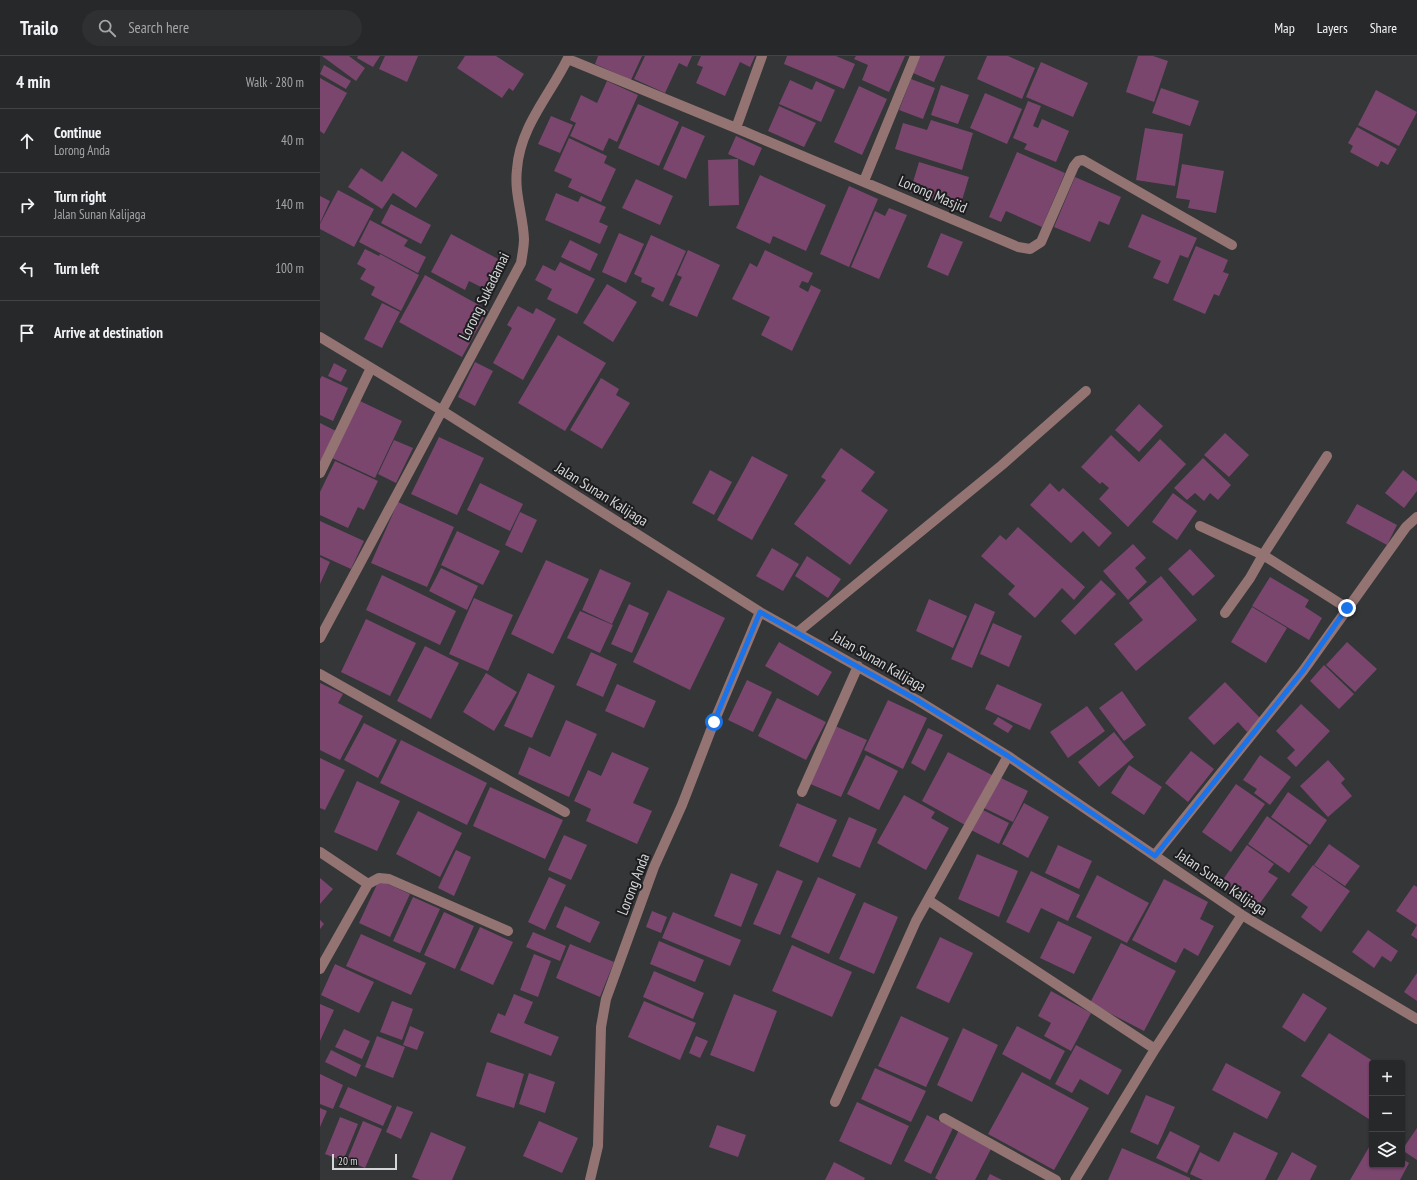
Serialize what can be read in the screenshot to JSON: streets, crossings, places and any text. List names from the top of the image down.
{
  "streets": {
    "street": [
      "Lorong Masjid",
      "Lorong Sukadamai",
      "Jalan Sunan Kalijaga",
      "Lorong Anda"
    ]
  },
  "crossings": [
    ["Lorong Masjid", "Lorong Sukadamai"],
    ["Lorong Sukadamai", "Jalan Sunan Kalijaga"],
    ["Jalan Sunan Kalijaga", "Lorong Anda"]
  ],
  "scale_bar": "20 m",
  "page": {
    "header": "Trailo",
    "search": "Search here",
    "nav": ["Map", "Layers", "Share"],
    "heading": ["4 min", "Walk · 280 m"],
    "list": [
      ["Continue", "Lorong Anda", "40 m"],
      ["Turn right", "Jalan Sunan Kalijaga", "140 m"],
      ["Turn left", "100 m"],
      "Arrive at destination"
    ],
    "map_buttons": ["+", "−"],
    "scale": "20 m"
  }
}
